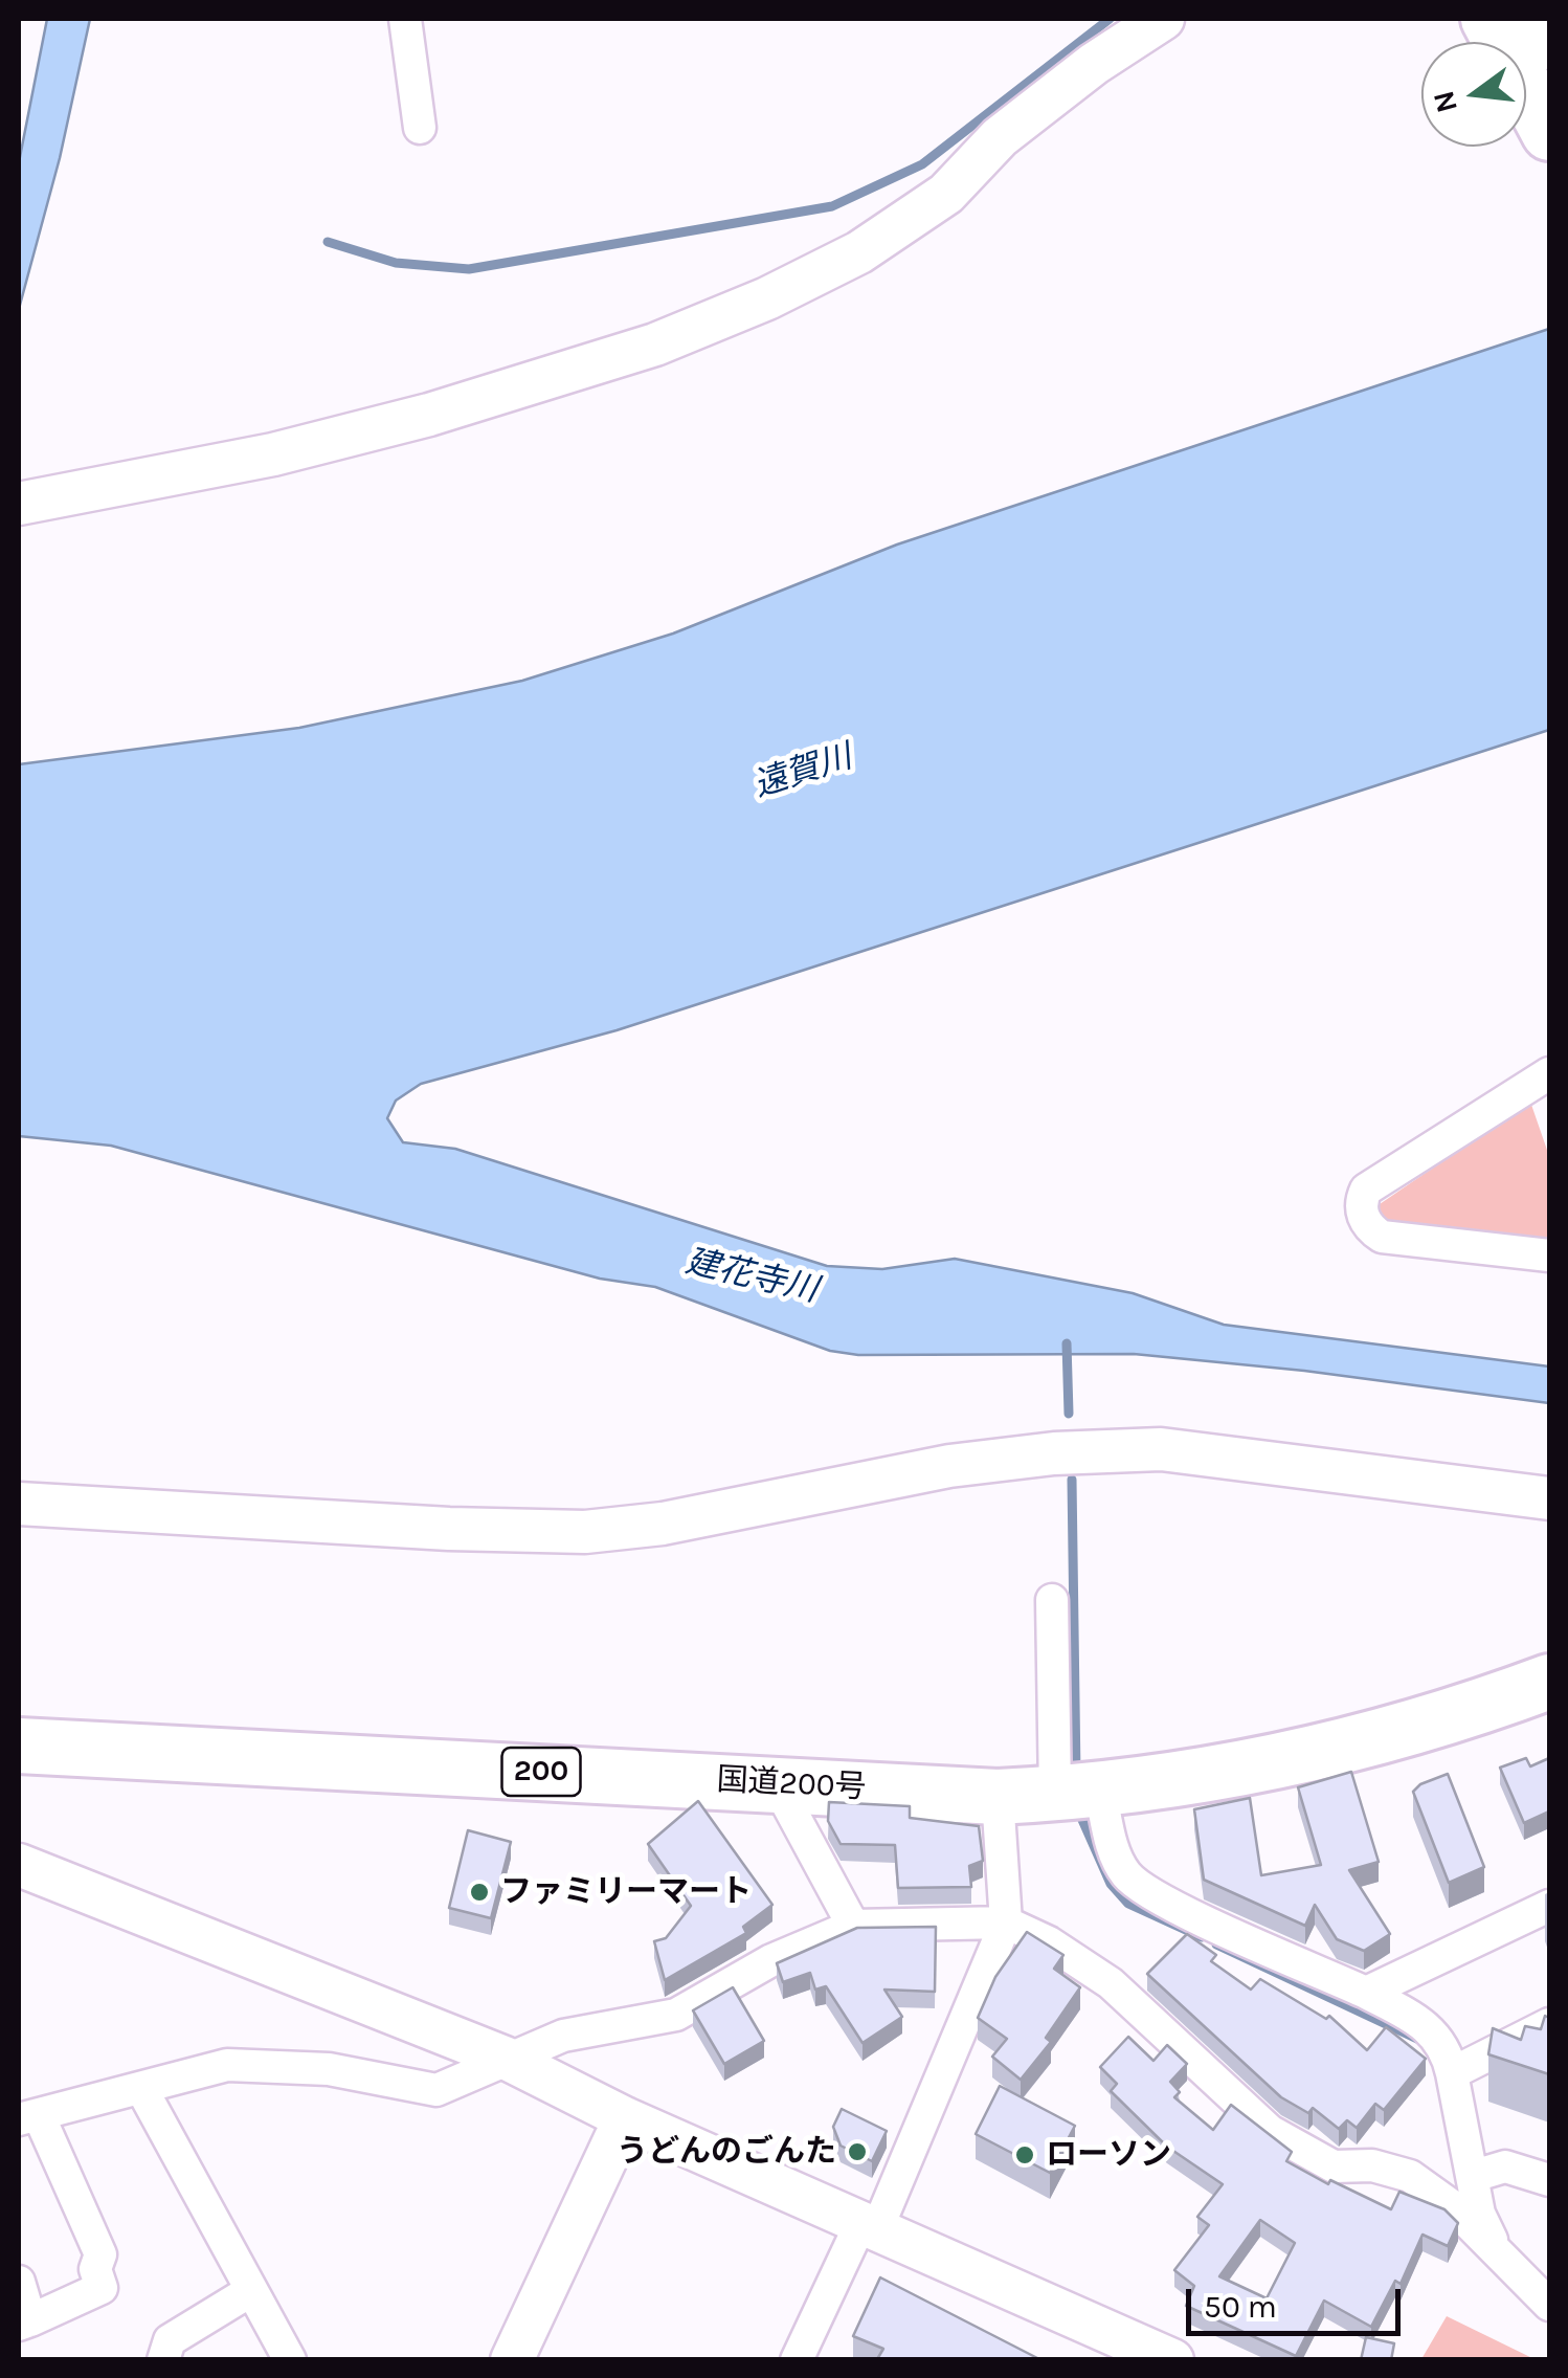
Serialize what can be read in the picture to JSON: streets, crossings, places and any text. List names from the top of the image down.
{
  "streets": {
    "highway": ["200", "国道200号"]
  },
  "water": ["遠賀川", "建花寺川"],
  "places": ["ファミリーマート", "うどんのごんた", "ローソン"],
  "scale_bar": "50 m",
  "north": "left"
}
